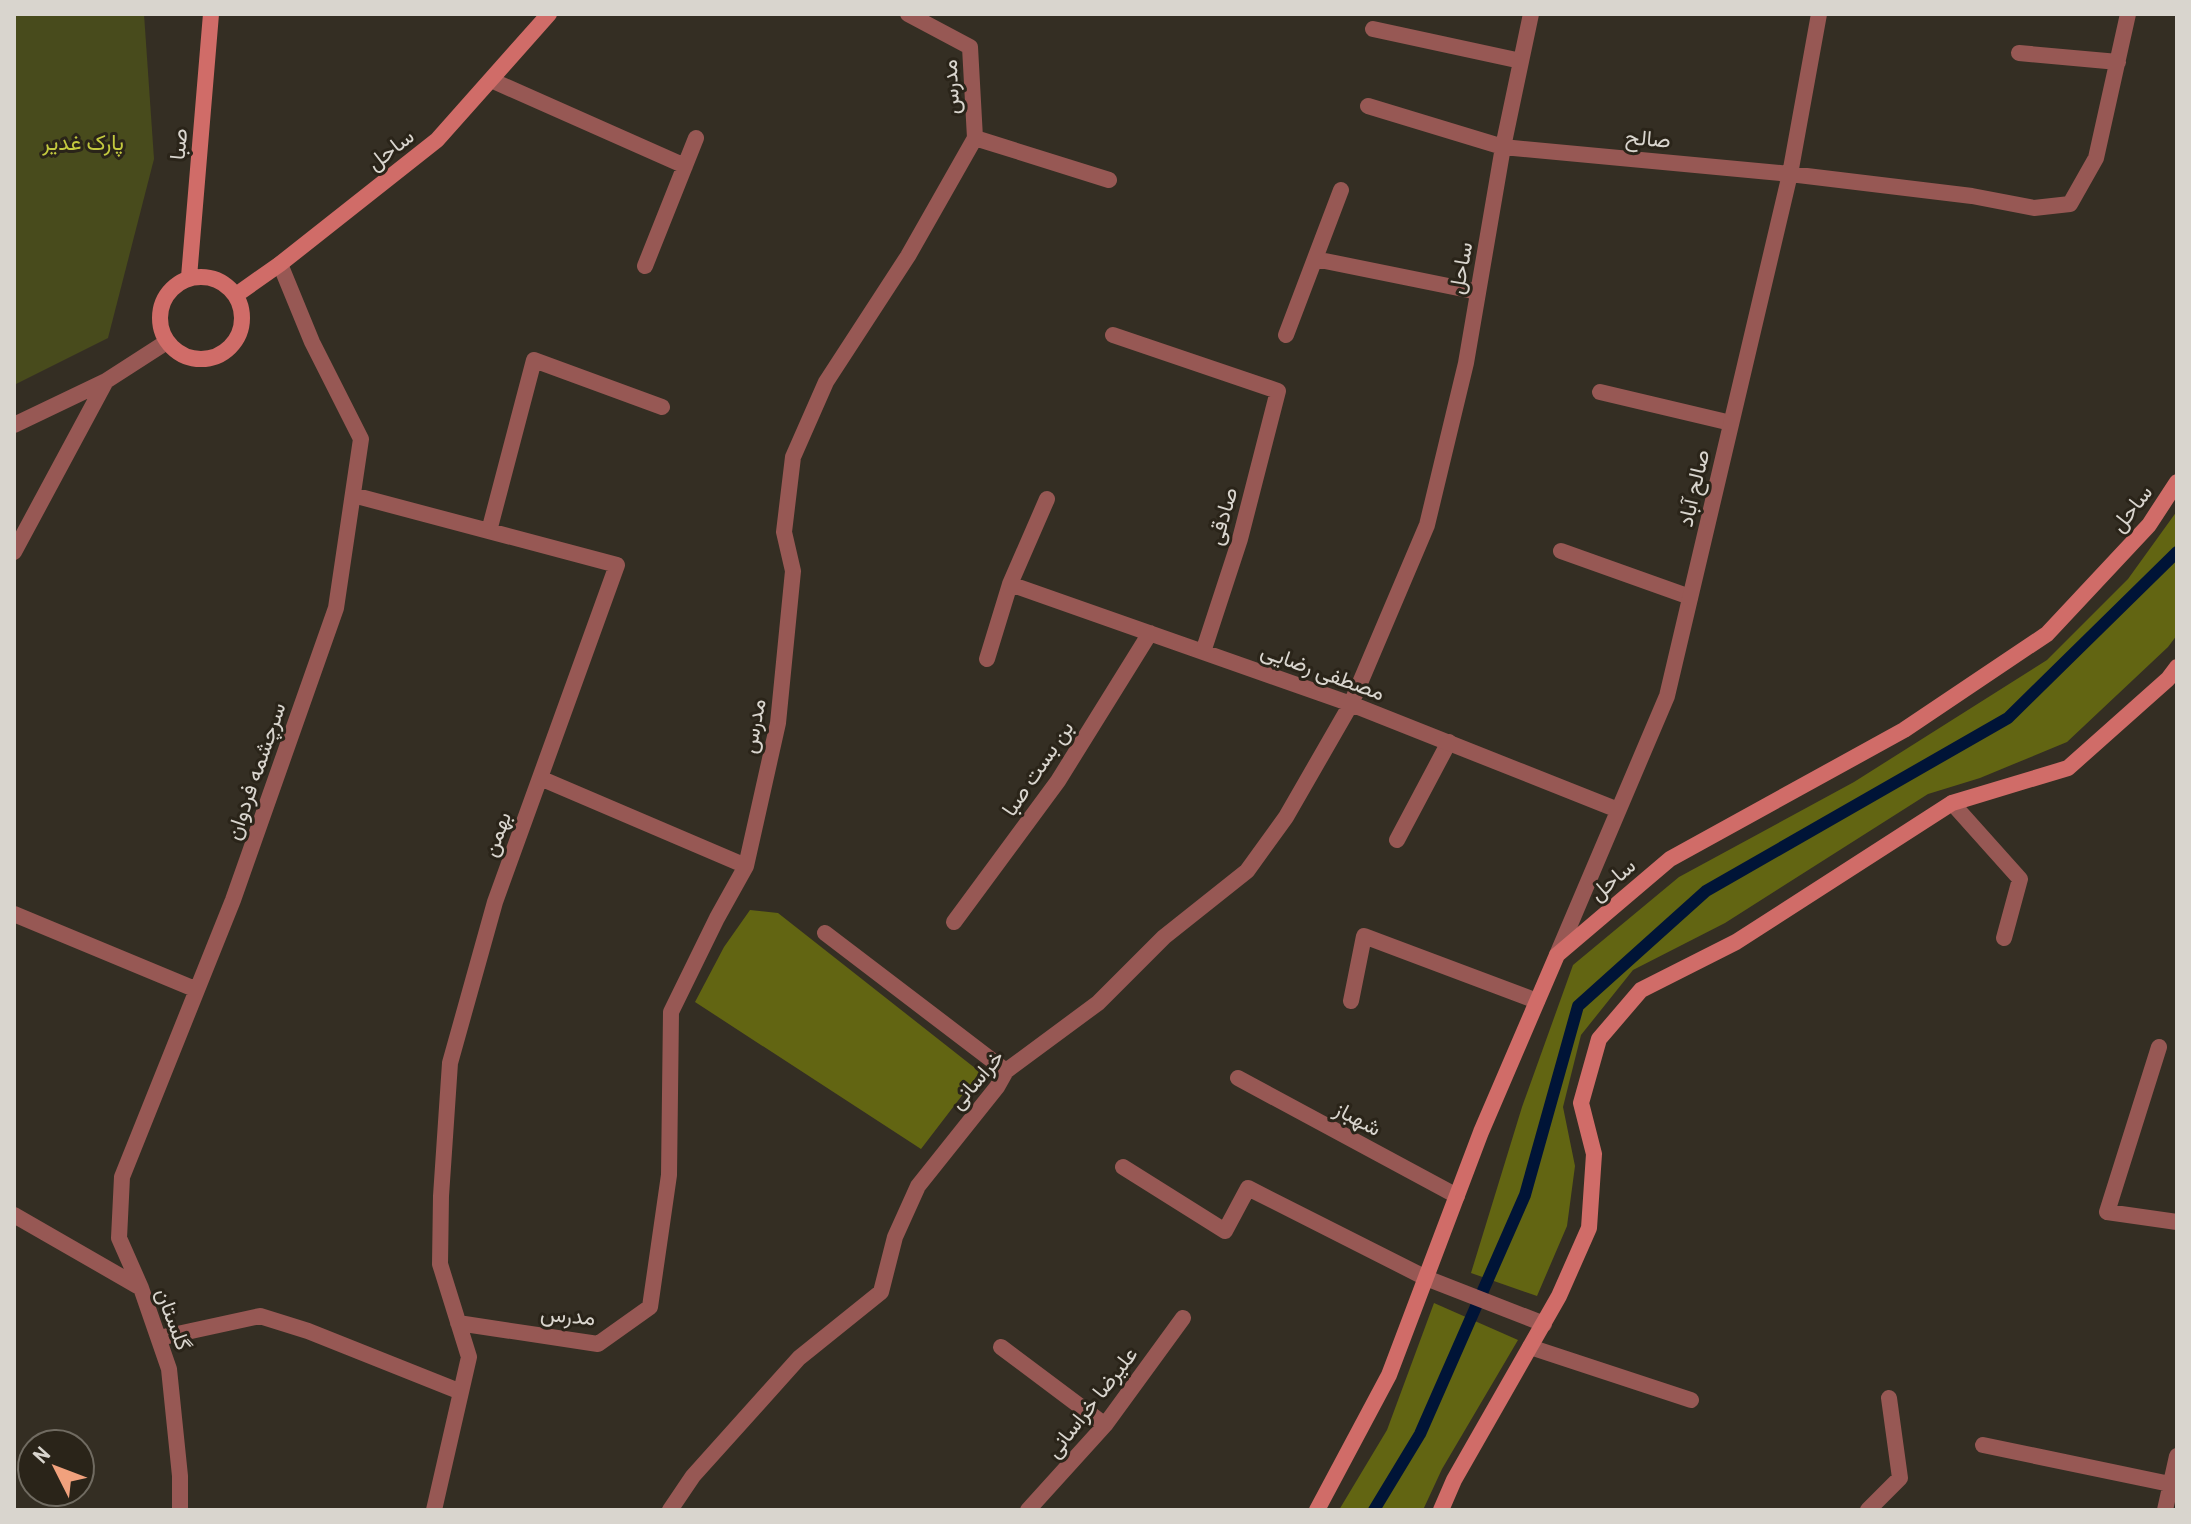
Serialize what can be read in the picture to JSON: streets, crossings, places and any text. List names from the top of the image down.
{
  "streets": {
    "street": [
      "مدرس",
      "صالح",
      "صبا",
      "ساحل",
      "صالح آباد",
      "صادقی",
      "مصطفی رضایی",
      "بن بست صبا",
      "سرچشمه فردوان",
      "بهمن",
      "خراسانی",
      "شهباز",
      "گلستان",
      "علیرضا خراسانی"
    ]
  },
  "crossings": [
    ["مدرس", "بهمن"],
    ["صالح", "ساحل"],
    ["صالح", "صالح آباد"],
    ["صبا", "ساحل"],
    ["ساحل", "صالح آباد"],
    ["ساحل", "مصطفی رضایی"],
    ["ساحل", "سرچشمه فردوان"],
    ["ساحل", "خراسانی"],
    ["ساحل", "شهباز"],
    ["صالح آباد", "مصطفی رضایی"],
    ["صادقی", "مصطفی رضایی"],
    ["مصطفی رضایی", "بن بست صبا"],
    ["مصطفی رضایی", "خراسانی"],
    ["سرچشمه فردوان", "بهمن"],
    ["سرچشمه فردوان", "گلستان"]
  ],
  "parks": ["پارک غدیر"],
  "north": "top left"
}
